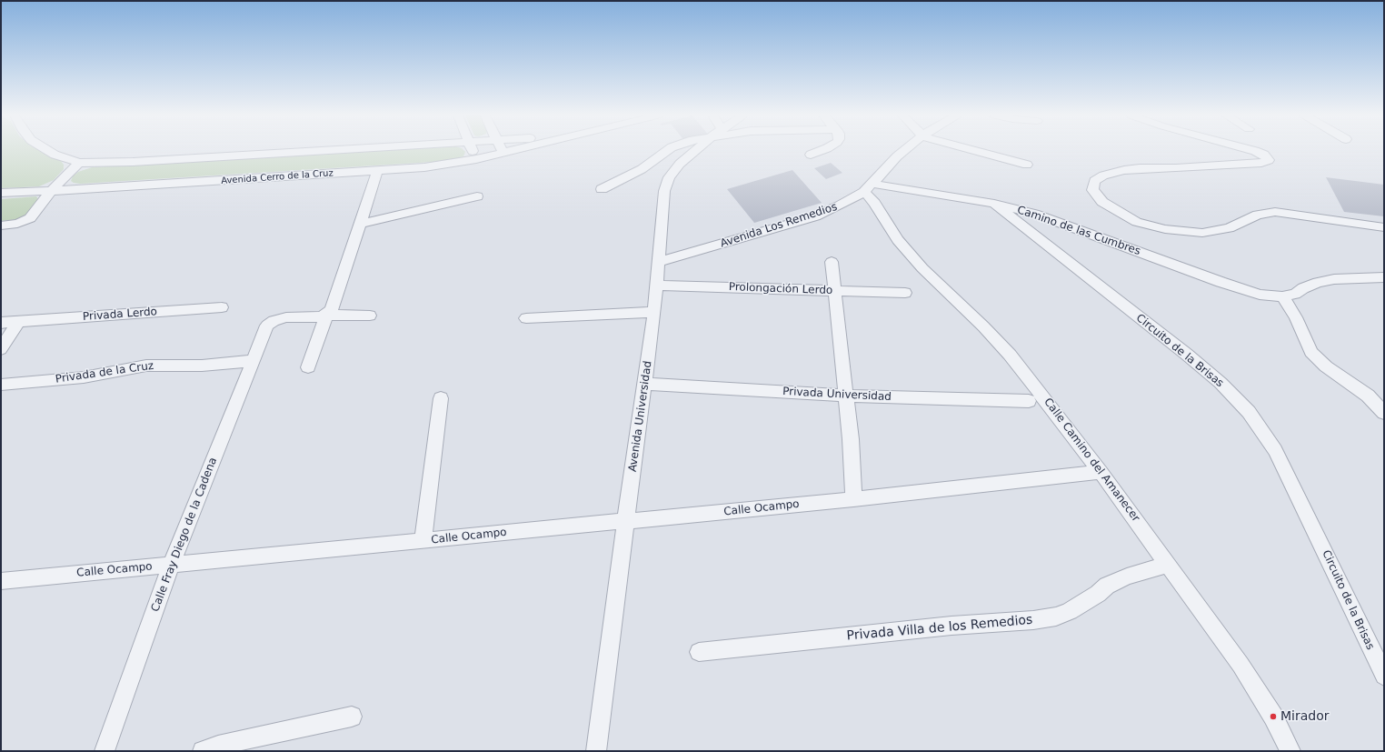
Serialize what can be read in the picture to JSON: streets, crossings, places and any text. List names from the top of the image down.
{
  "streets": {
    "street": [
      "Avenida Cerro de la Cruz",
      "Avenida Los Remedios",
      "Camino de las Cumbres",
      "Prolongación Lerdo",
      "Privada Lerdo",
      "Circuito de la Brisas",
      "Privada de la Cruz",
      "Privada Universidad",
      "Avenida Universidad",
      "Calle Camino del Amanecer",
      "Calle Ocampo",
      "Calle Fray Diego de la Cadena",
      "Privada Villa de los Remedios"
    ]
  },
  "crossings": [
    ["Avenida Los Remedios", "Camino de las Cumbres"],
    ["Avenida Los Remedios", "Avenida Universidad"],
    ["Avenida Los Remedios", "Calle Camino del Amanecer"],
    ["Camino de las Cumbres", "Circuito de la Brisas"],
    ["Camino de las Cumbres", "Calle Camino del Amanecer"],
    ["Prolongación Lerdo", "Avenida Universidad"],
    ["Privada de la Cruz", "Calle Fray Diego de la Cadena"],
    ["Privada Universidad", "Avenida Universidad"],
    ["Avenida Universidad", "Calle Ocampo"],
    ["Calle Camino del Amanecer", "Calle Ocampo"],
    ["Calle Camino del Amanecer", "Privada Villa de los Remedios"],
    ["Calle Ocampo", "Calle Fray Diego de la Cadena"]
  ],
  "places": ["Mirador"]
}
